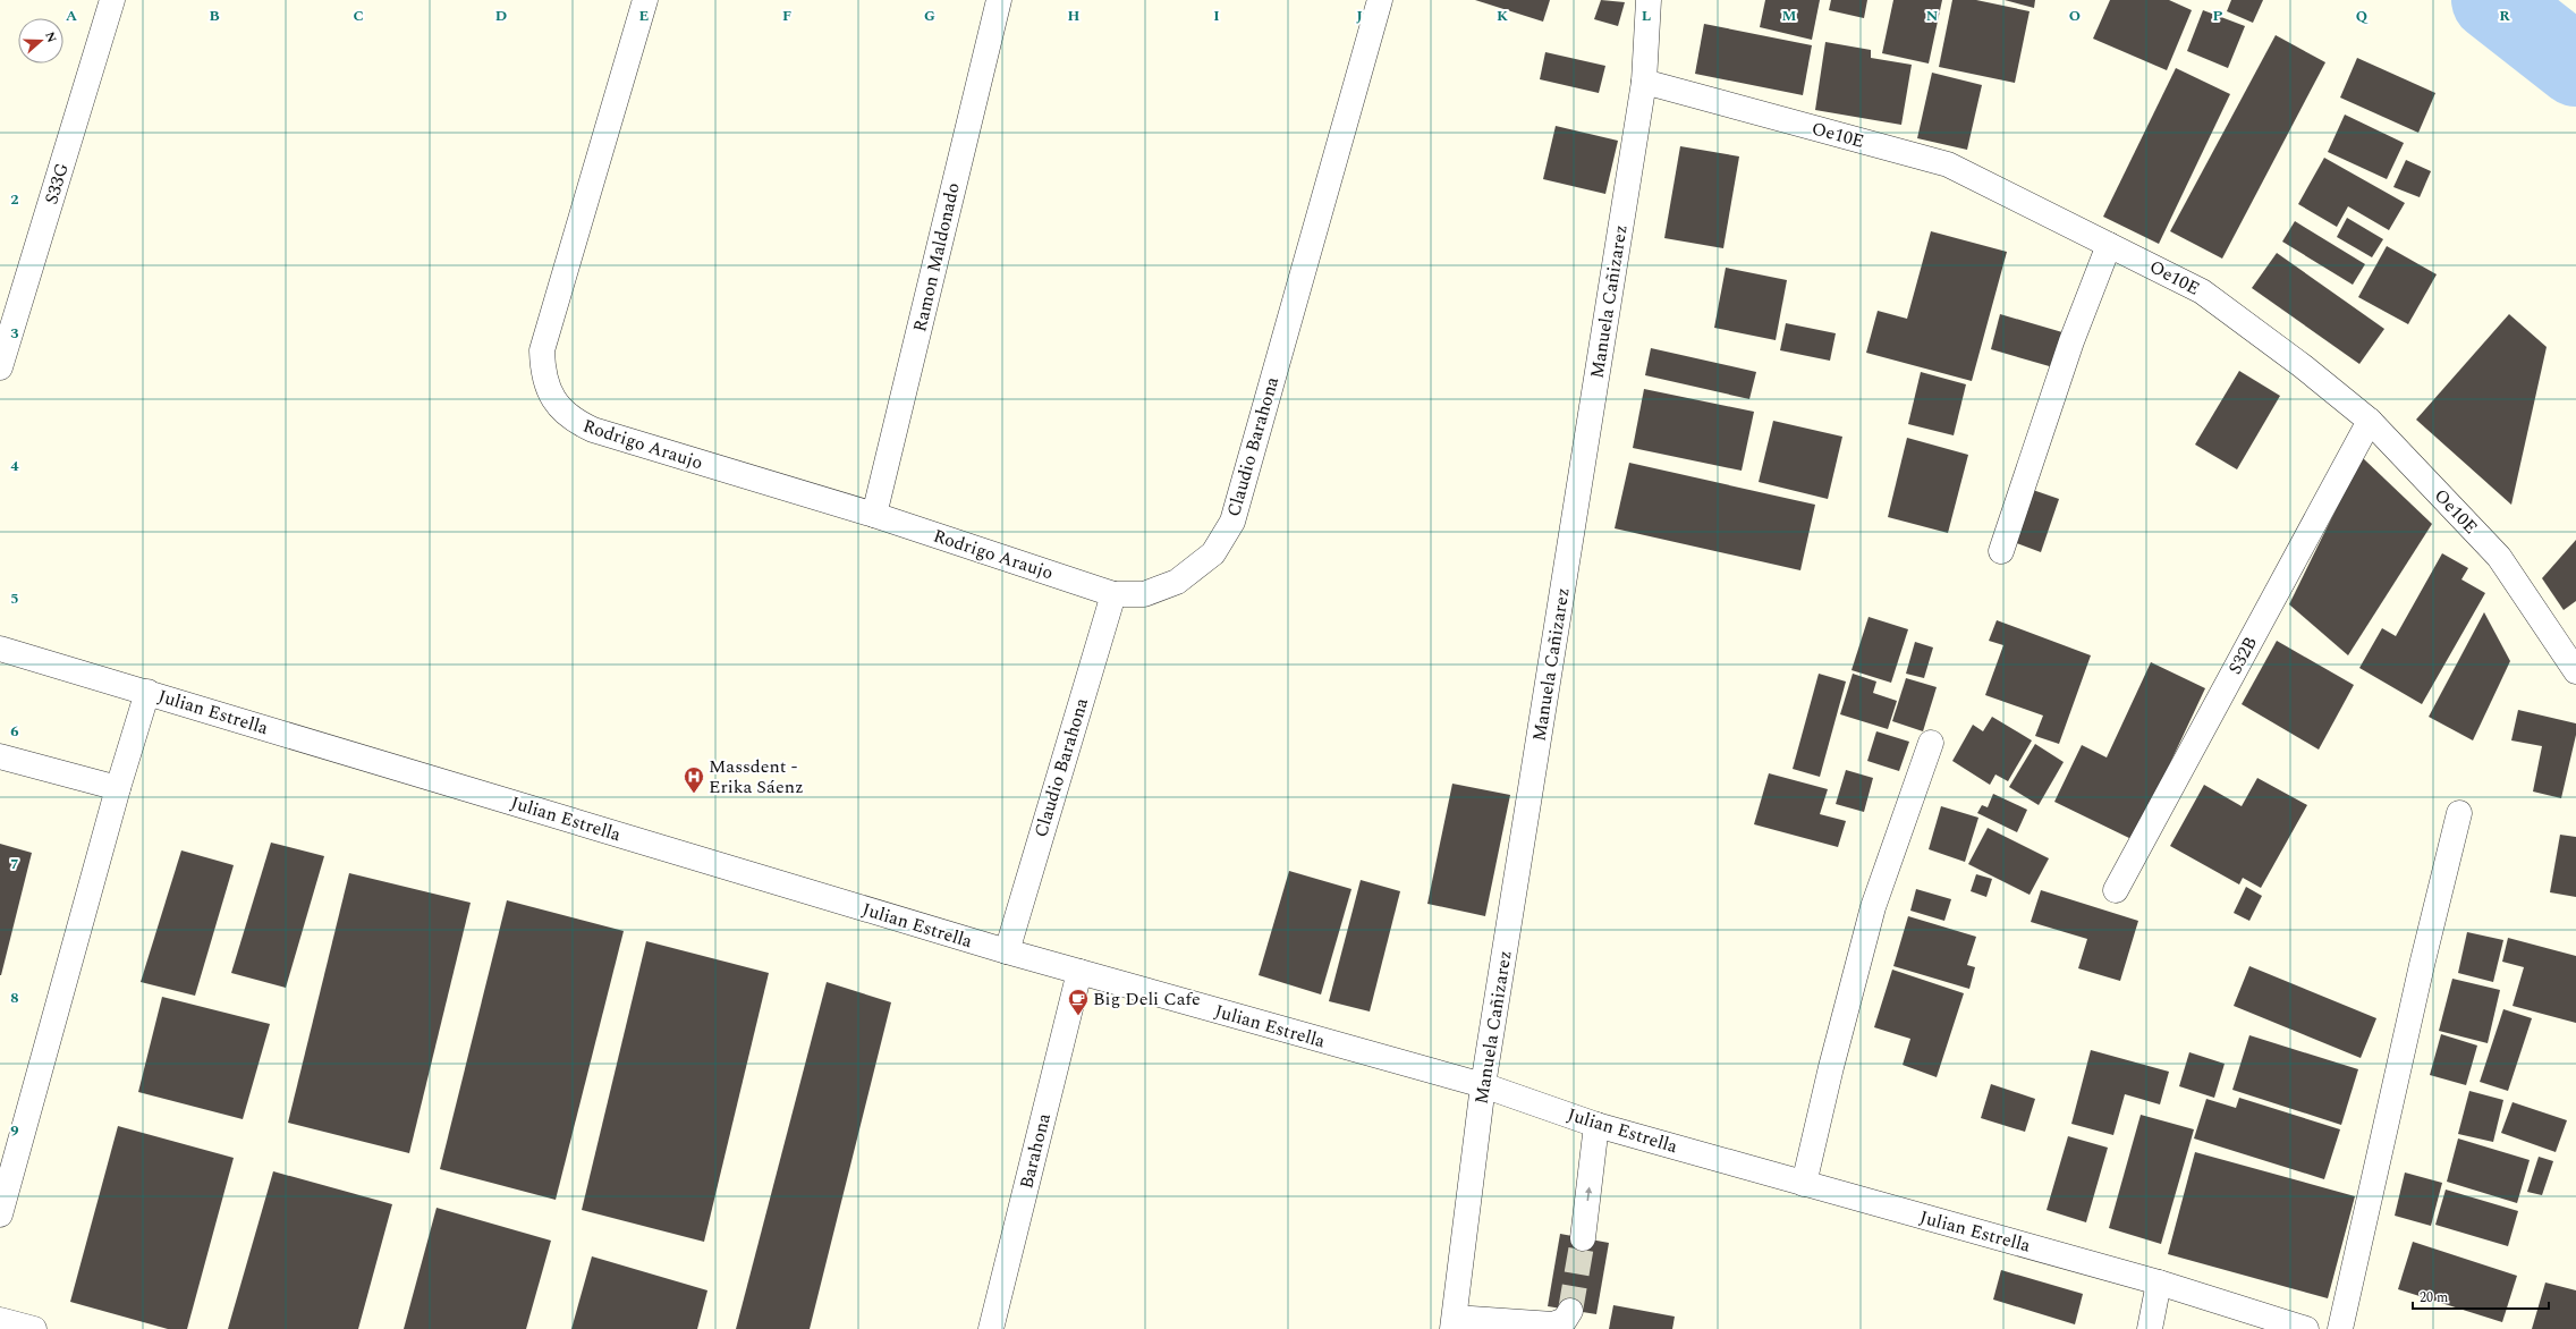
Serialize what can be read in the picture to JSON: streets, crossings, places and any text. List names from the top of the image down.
{
  "streets": {
    "street": [
      "Oe10E",
      "S33G",
      "Ramon Maldonado",
      "Manuela Cañizarez",
      "Rodrigo Araujo",
      "Claudio Barahona",
      "S32B",
      "Julian Estrella",
      "Barahona"
    ]
  },
  "crossings": [
    ["Oe10E", "Manuela Cañizarez"],
    ["Oe10E", "S32B"],
    ["Ramon Maldonado", "Rodrigo Araujo"],
    ["Manuela Cañizarez", "Julian Estrella"],
    ["Rodrigo Araujo", "Claudio Barahona"],
    ["Claudio Barahona", "Julian Estrella"],
    ["Julian Estrella", "Barahona"]
  ],
  "places": {
    "hospital": ["Massdent - Erika Sáenz"],
    "cafe": ["Big Deli Cafe"]
  },
  "scale_bar": "20 m",
  "north": "right",
  "grid": {
    "columns": [
      "A",
      "B",
      "C",
      "D",
      "E",
      "F",
      "G",
      "H",
      "I",
      "J",
      "K",
      "L",
      "M",
      "N",
      "O",
      "P",
      "Q",
      "R"
    ],
    "rows": [
      "2",
      "3",
      "4",
      "5",
      "6",
      "7",
      "8",
      "9"
    ]
  }
}
